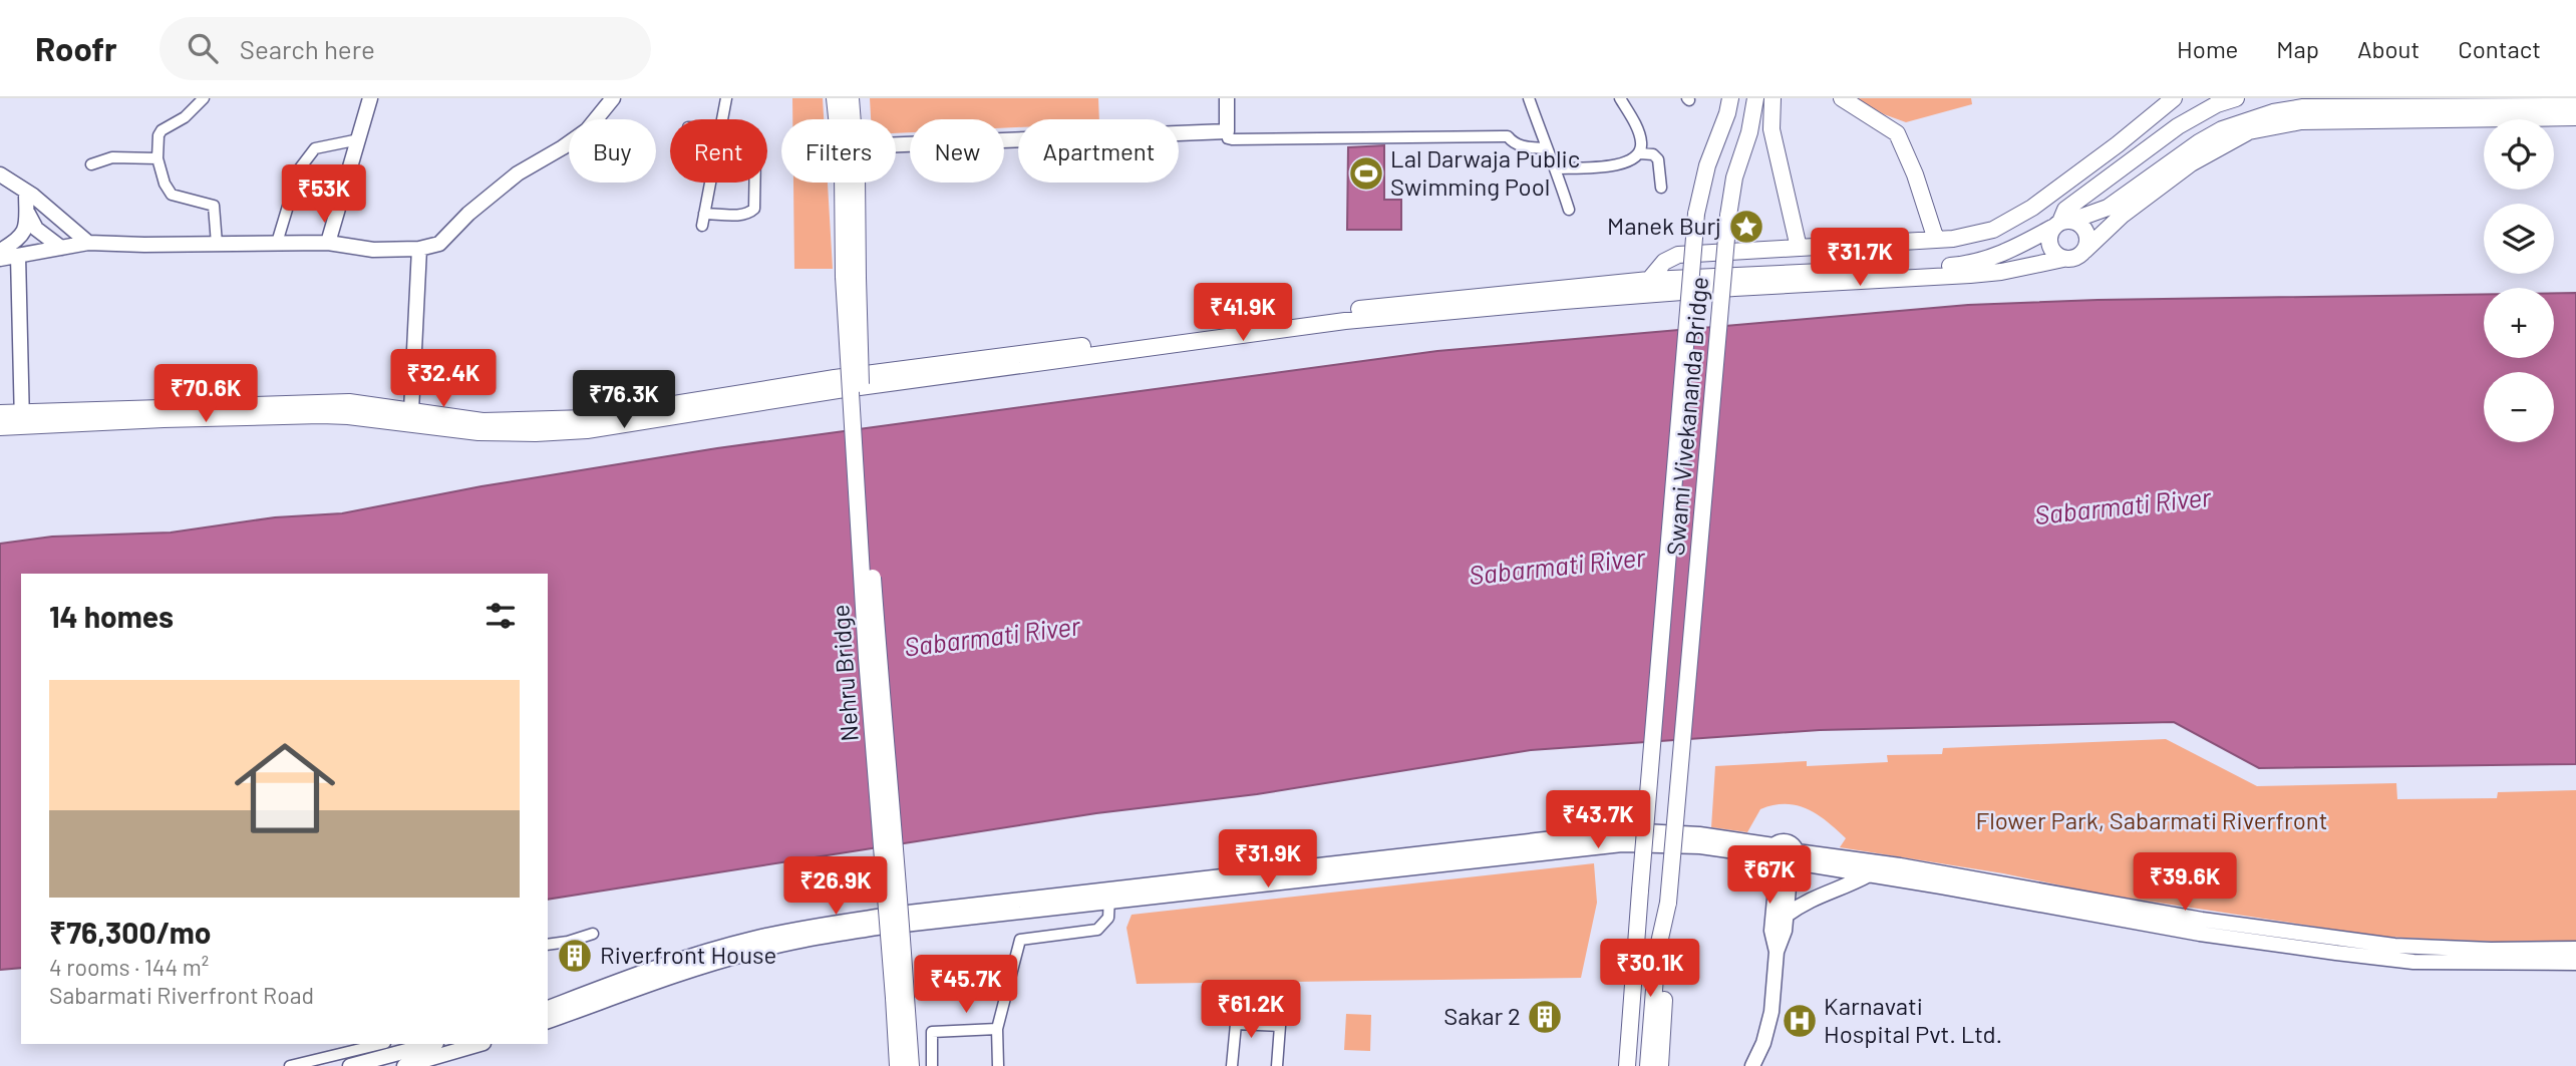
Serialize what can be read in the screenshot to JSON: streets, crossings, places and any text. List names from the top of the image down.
{
  "streets": {
    "main road": ["Swami Vivekananda Bridge", "Nehru Bridge"]
  },
  "water": ["Sabarmati River"],
  "parks": ["Flower Park, Sabarmati Riverfront"],
  "places": {
    "sports": ["Lal Darwaja Public Swimming Pool"],
    "place": ["Manek Burj"],
    "building": ["Riverfront House", "Sakar 2"],
    "hospital": ["Karnavati Hospital Pvt. Ltd."]
  },
  "page": {
    "header": "Roofr",
    "search": "Search here",
    "nav": [
      "Home",
      "Map",
      "About",
      "Contact"
    ],
    "map_buttons": ["+", "−"],
    "chip": [
      "Buy",
      "Rent",
      "Filters",
      "New",
      "Apartment"
    ],
    "price": [
      "₹53K",
      "₹31.7K",
      "₹41.9K",
      "₹32.4K",
      "₹70.6K",
      "₹76.3K",
      "₹43.7K",
      "₹31.9K",
      "₹67K",
      "₹39.6K",
      "₹26.9K",
      "₹30.1K",
      "₹45.7K",
      "₹61.2K"
    ],
    "heading": "14 homes",
    "list": [
      {
        "name": "₹76,300/mo",
        "note": "4 rooms · 144 m² · Sabarmati Riverfront Road"
      }
    ]
  }
}
